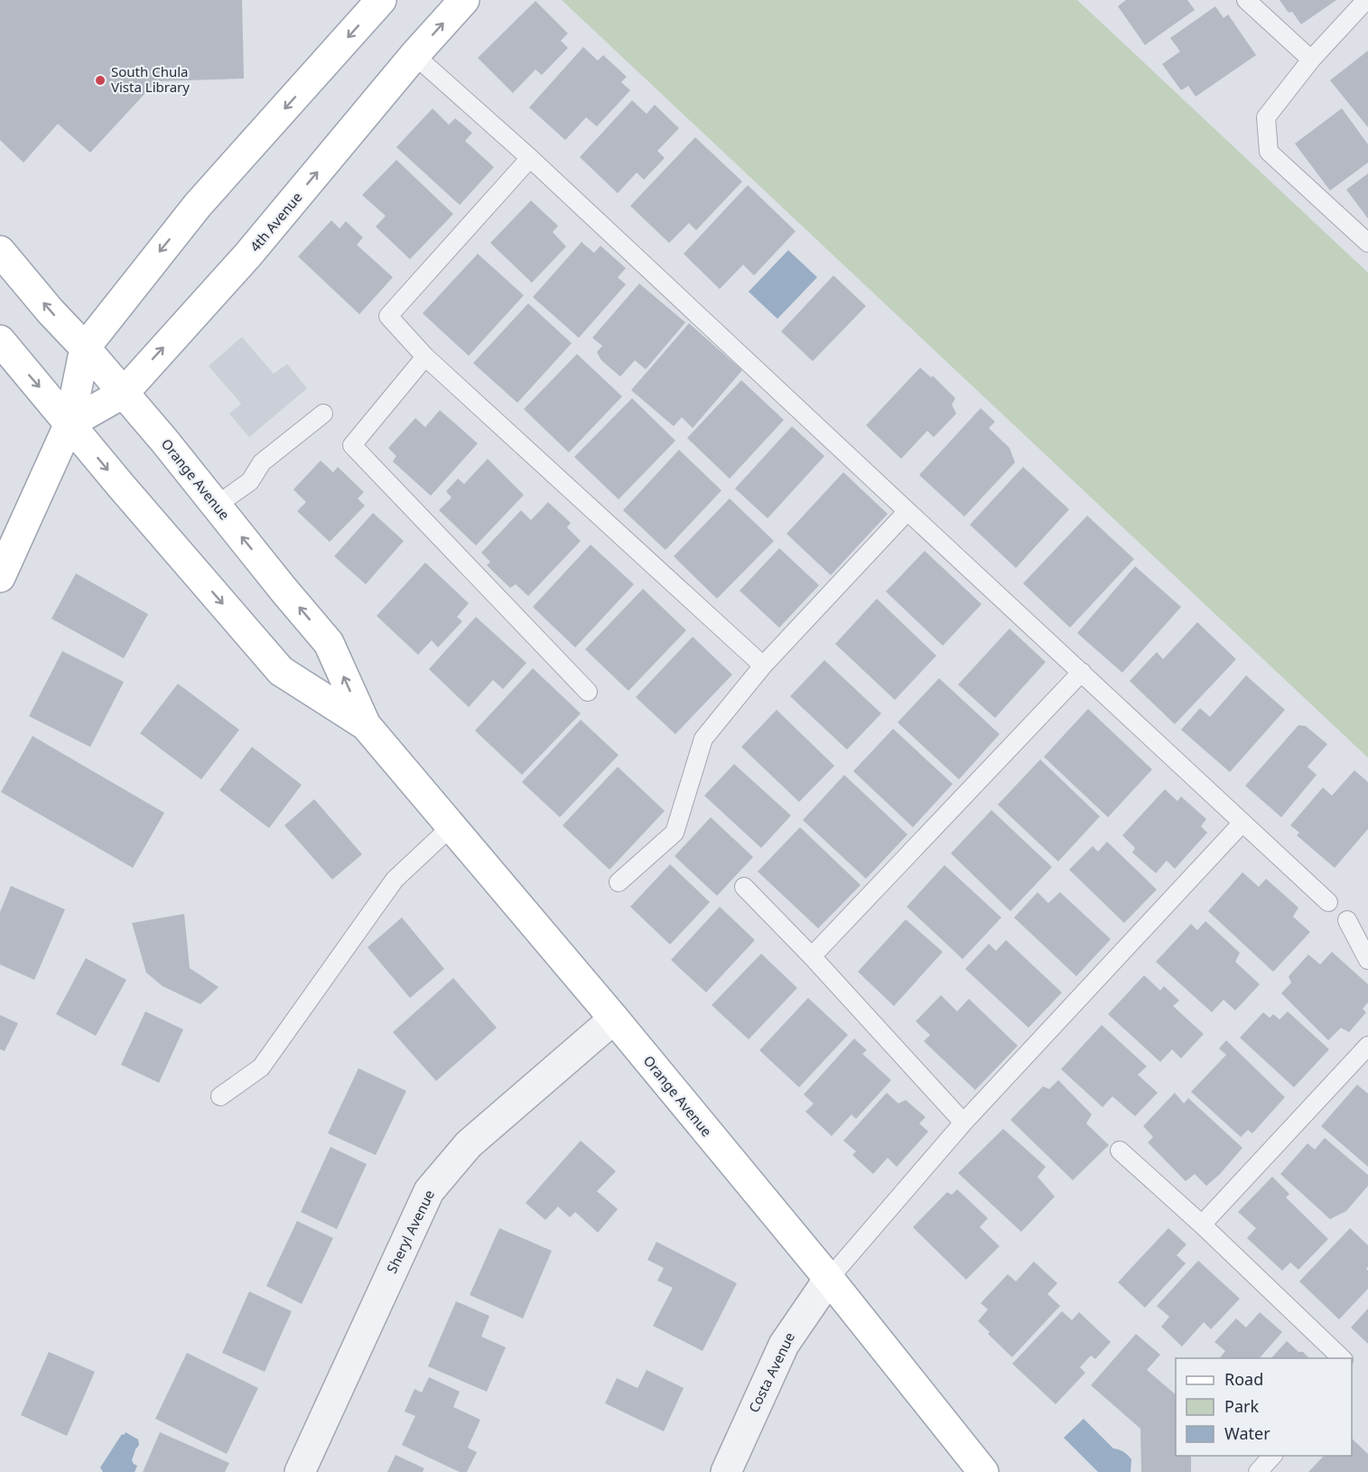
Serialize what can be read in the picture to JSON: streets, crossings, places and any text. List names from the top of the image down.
{
  "streets": {
    "main road": ["4th Avenue", "Orange Avenue"],
    "street": ["Sheryl Avenue", "Costa Avenue"]
  },
  "crossings": [
    ["4th Avenue", "Orange Avenue"],
    ["Orange Avenue", "Sheryl Avenue"],
    ["Orange Avenue", "Costa Avenue"]
  ],
  "places": ["South Chula Vista Library"],
  "legend": ["Road", "Park", "Water"]
}
